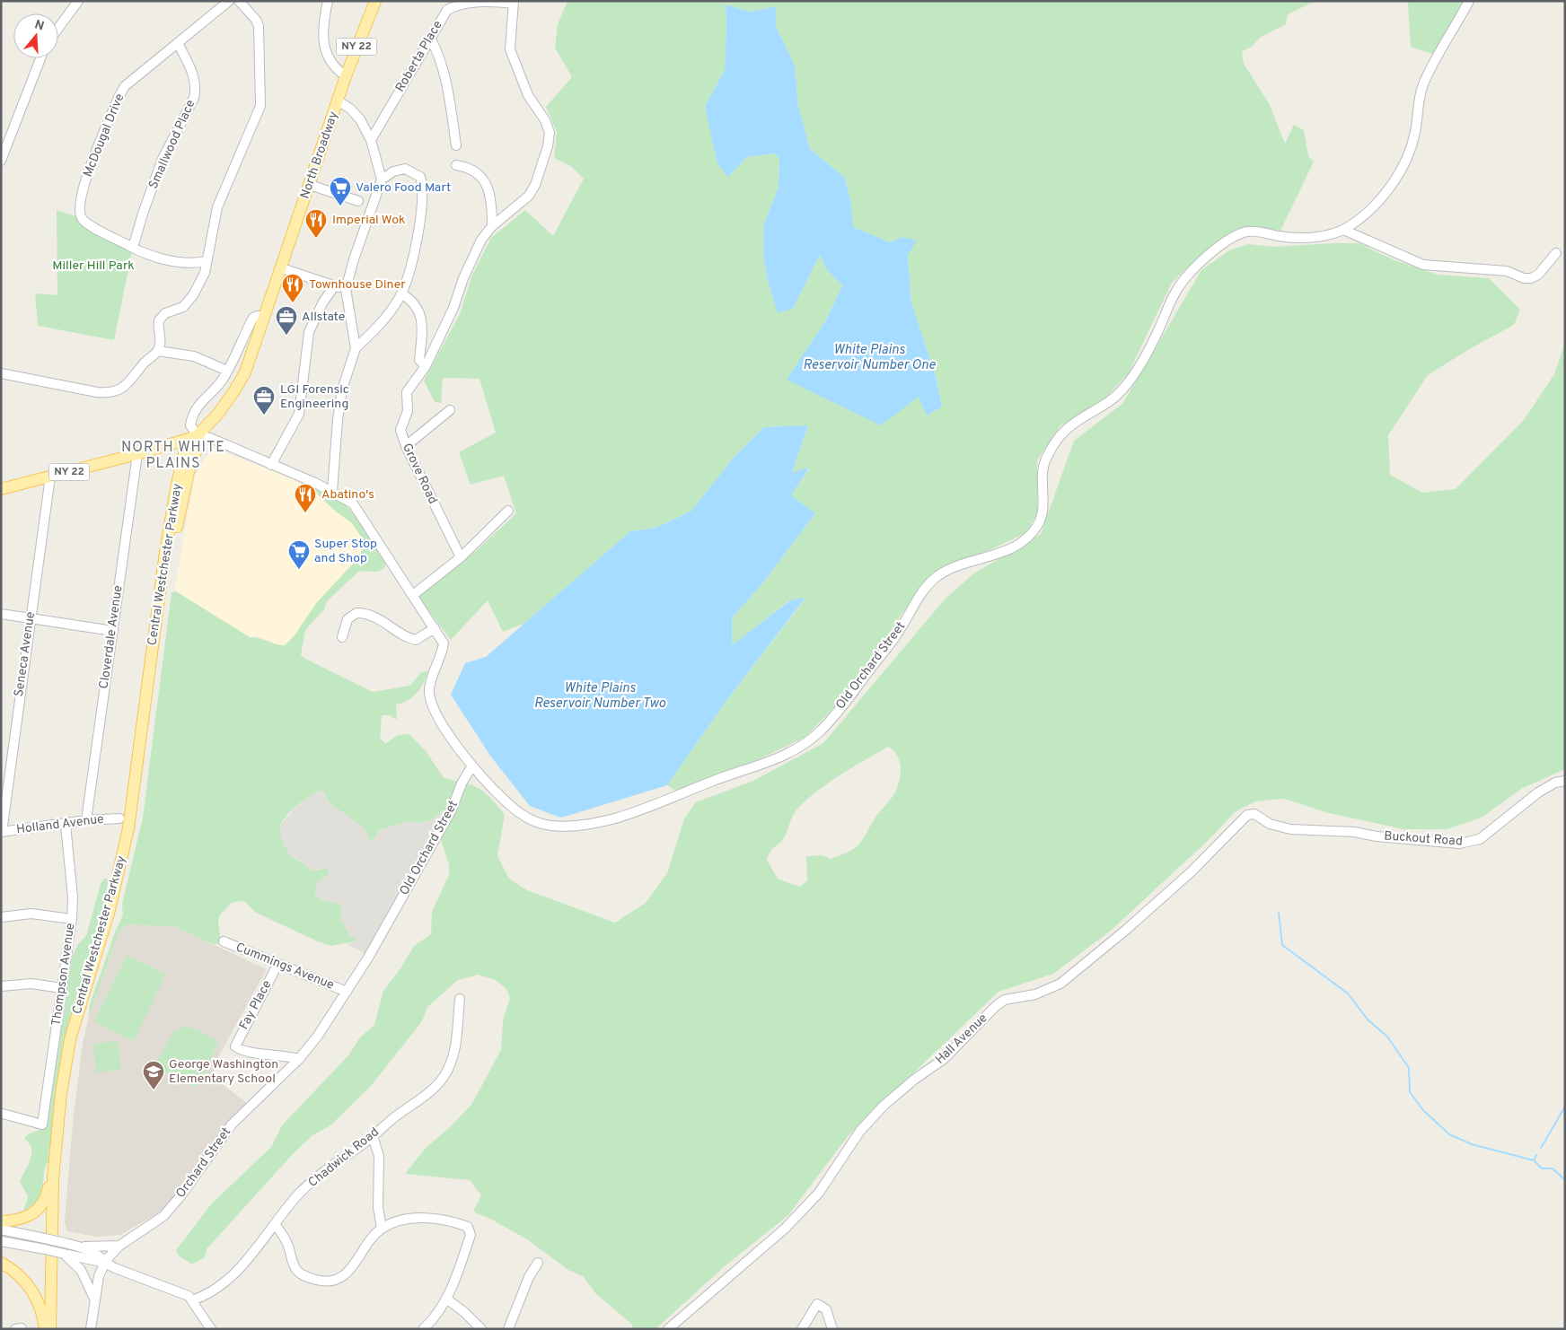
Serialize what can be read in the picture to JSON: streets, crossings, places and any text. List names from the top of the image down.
{
  "streets": {
    "main road": ["NY 22", "North Broadway", "Central Westchester Parkway"],
    "street": [
      "Roberta Place",
      "McDougal Drive",
      "Smallwood Place",
      "Grove Road",
      "Cloverdale Avenue",
      "Seneca Avenue",
      "Old Orchard Street",
      "Holland Avenue",
      "Buckout Road",
      "Cummings Avenue",
      "Thompson Avenue",
      "Fay Place",
      "Hall Avenue",
      "Chadwick Road",
      "Orchard Street"
    ]
  },
  "crossings": [
    ["NY 22", "North Broadway"],
    ["NY 22", "Central Westchester Parkway"],
    ["NY 22", "Cloverdale Avenue"],
    ["NY 22", "Seneca Avenue"],
    ["Roberta Place", "Grove Road"],
    ["McDougal Drive", "Smallwood Place"],
    ["North Broadway", "Central Westchester Parkway"],
    ["Cloverdale Avenue", "Holland Avenue"],
    ["Seneca Avenue", "Holland Avenue"],
    ["Old Orchard Street", "Cummings Avenue"],
    ["Old Orchard Street", "Orchard Street"],
    ["Holland Avenue", "Thompson Avenue"],
    ["Buckout Road", "Hall Avenue"],
    ["Cummings Avenue", "Fay Place"],
    ["Cummings Avenue", "Orchard Street"],
    ["Fay Place", "Orchard Street"]
  ],
  "districts": ["NORTH WHITE PLAINS"],
  "water": ["White Plains Reservoir Number One", "White Plains Reservoir Number Two"],
  "parks": ["Miller Hill Park"],
  "places": {
    "supermarket": ["Valero Food Mart", "Super Stop and Shop"],
    "restaurant": ["Imperial Wok", "Townhouse Diner", "Abatino's"],
    "office": ["Allstate", "LGI Forensic Engineering"],
    "school or university": ["George Washington Elementary School"]
  },
  "north": "top"
}
